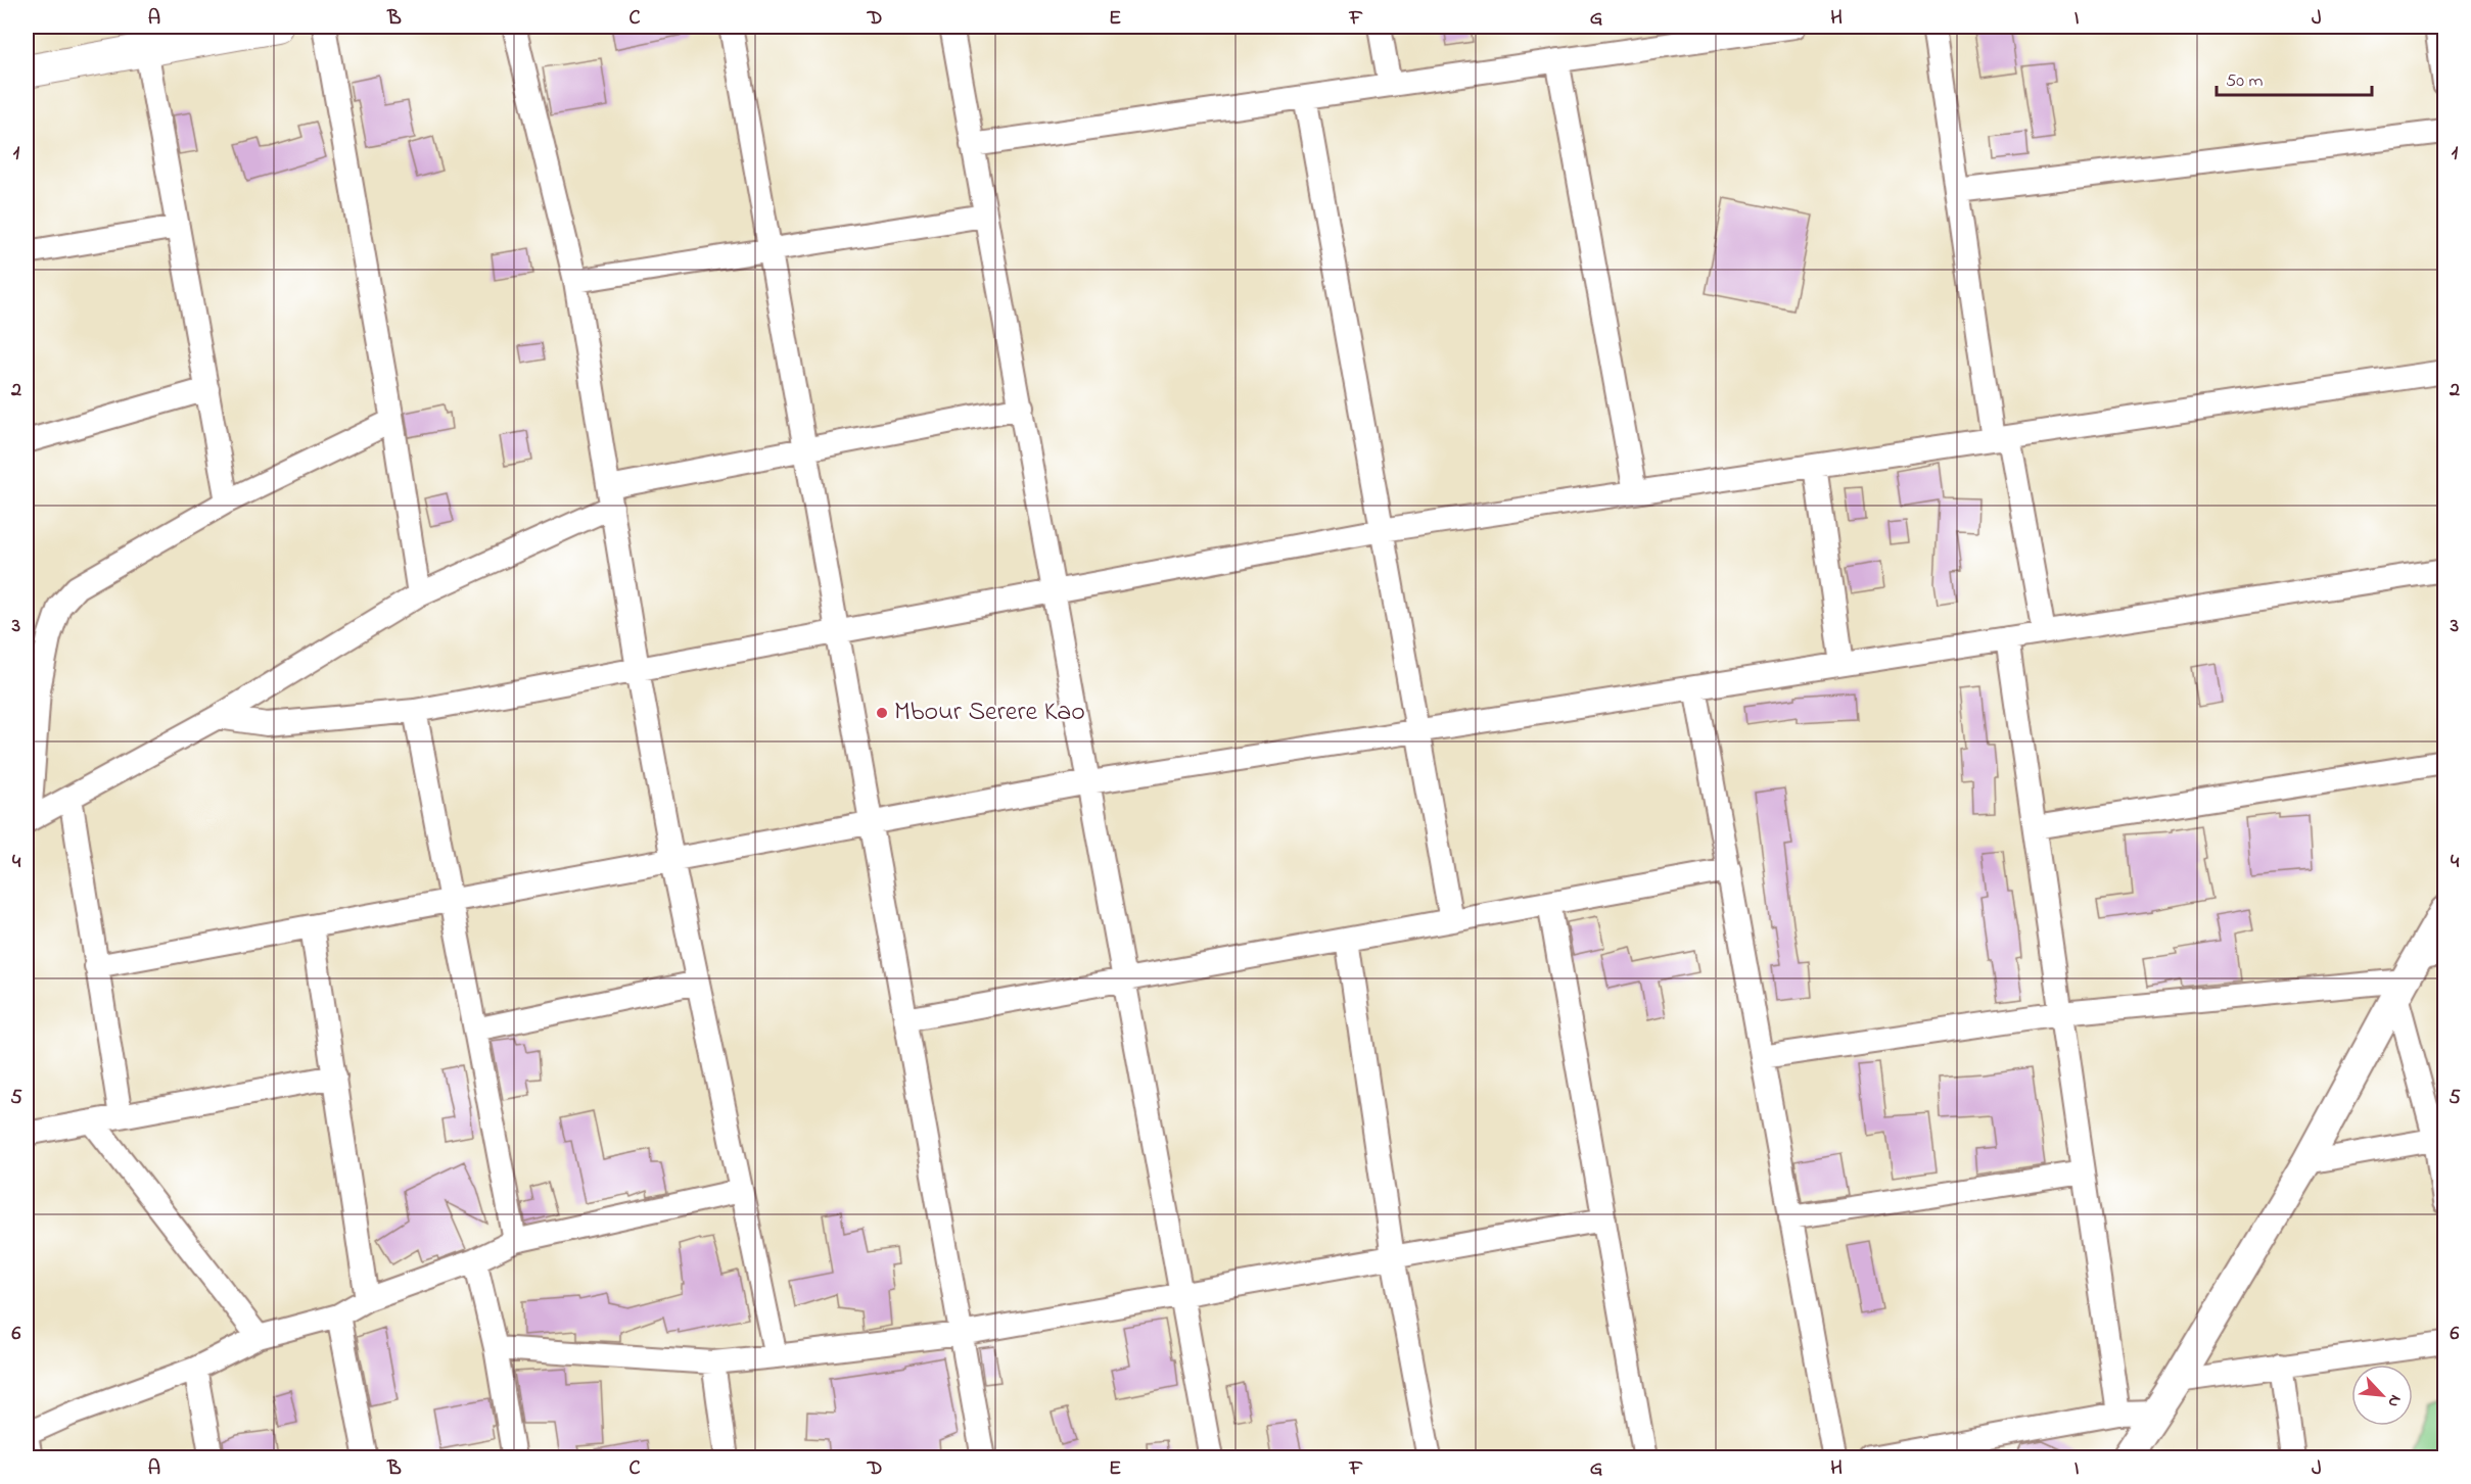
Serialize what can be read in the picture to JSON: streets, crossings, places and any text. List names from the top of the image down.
{
  "places": ["Mbour Serere Kao"],
  "scale_bar": "50 m",
  "north": "bottom right",
  "grid": {
    "columns": [
      "A",
      "B",
      "C",
      "D",
      "E",
      "F",
      "G",
      "H",
      "I",
      "J"
    ],
    "rows": [
      "1",
      "2",
      "3",
      "4",
      "5",
      "6"
    ]
  }
}
